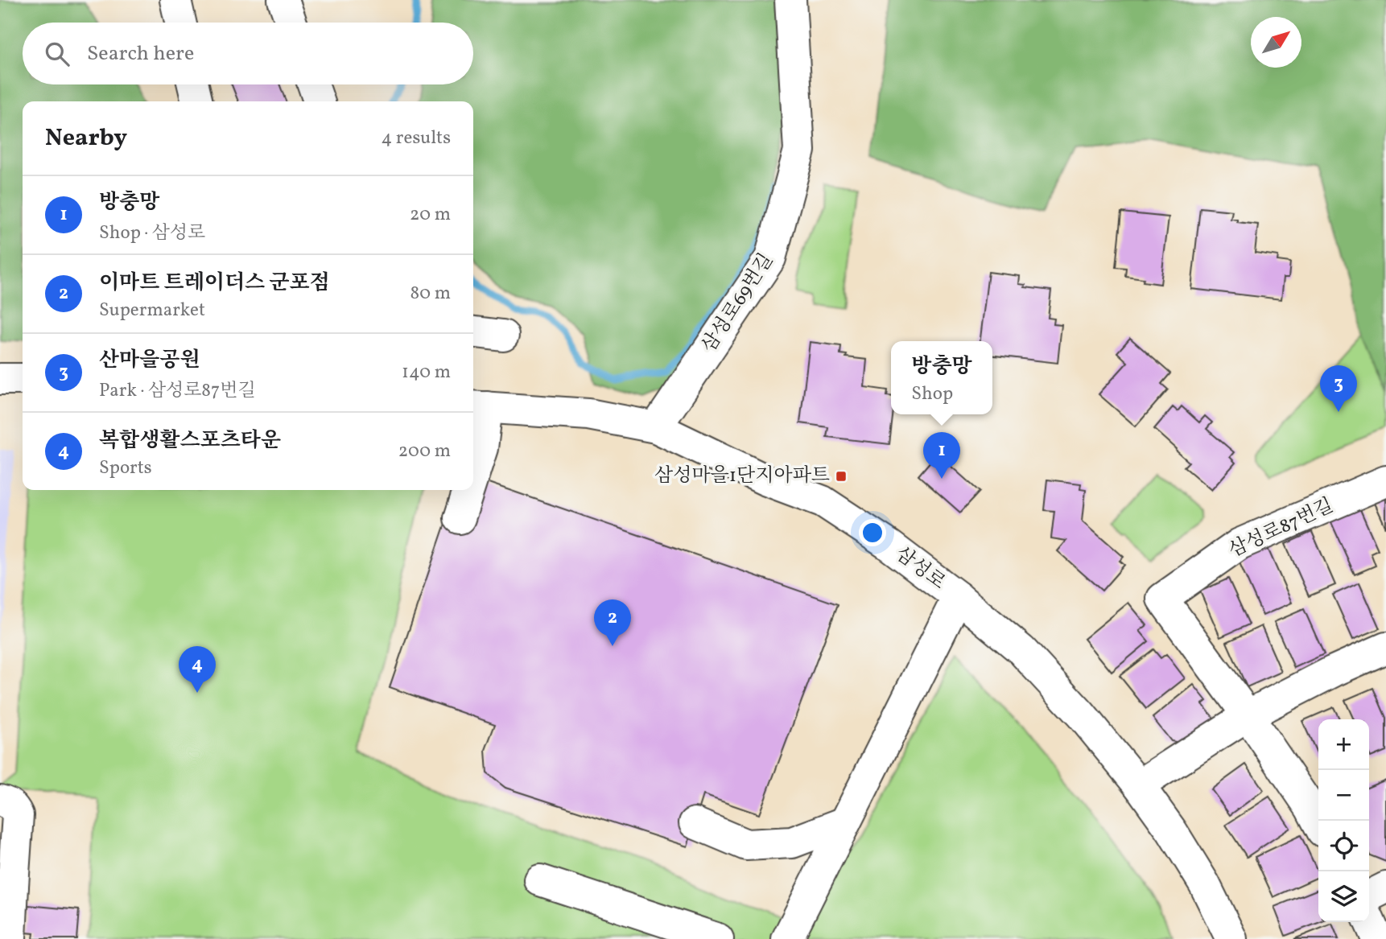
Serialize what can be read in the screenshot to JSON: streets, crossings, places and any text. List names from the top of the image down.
{
  "streets": {
    "street": ["삼성로69번길", "삼성로87번길", "삼성로"]
  },
  "crossings": [
    ["삼성로69번길", "삼성로"]
  ],
  "places": {
    "transit": ["삼성마을1단지아파트"]
  },
  "north": "top right",
  "page": {
    "search": "Search here",
    "heading": ["Nearby", "4 results"],
    "list": [
      {
        "mark": "1",
        "name": "방충망",
        "note": "Shop · 삼성로",
        "value": "20 m"
      },
      {
        "mark": "2",
        "name": "이마트 트레이더스 군포점",
        "note": "Supermarket",
        "value": "80 m"
      },
      {
        "mark": "3",
        "name": "산마을공원",
        "note": "Park · 삼성로87번길",
        "value": "140 m"
      },
      {
        "mark": "4",
        "name": "복합생활스포츠타운",
        "note": "Sports",
        "value": "200 m"
      }
    ],
    "popup": ["방충망", "Shop"],
    "pins": [
      "3",
      "1",
      "2",
      "4"
    ],
    "map_buttons": ["+", "−"]
  }
}
